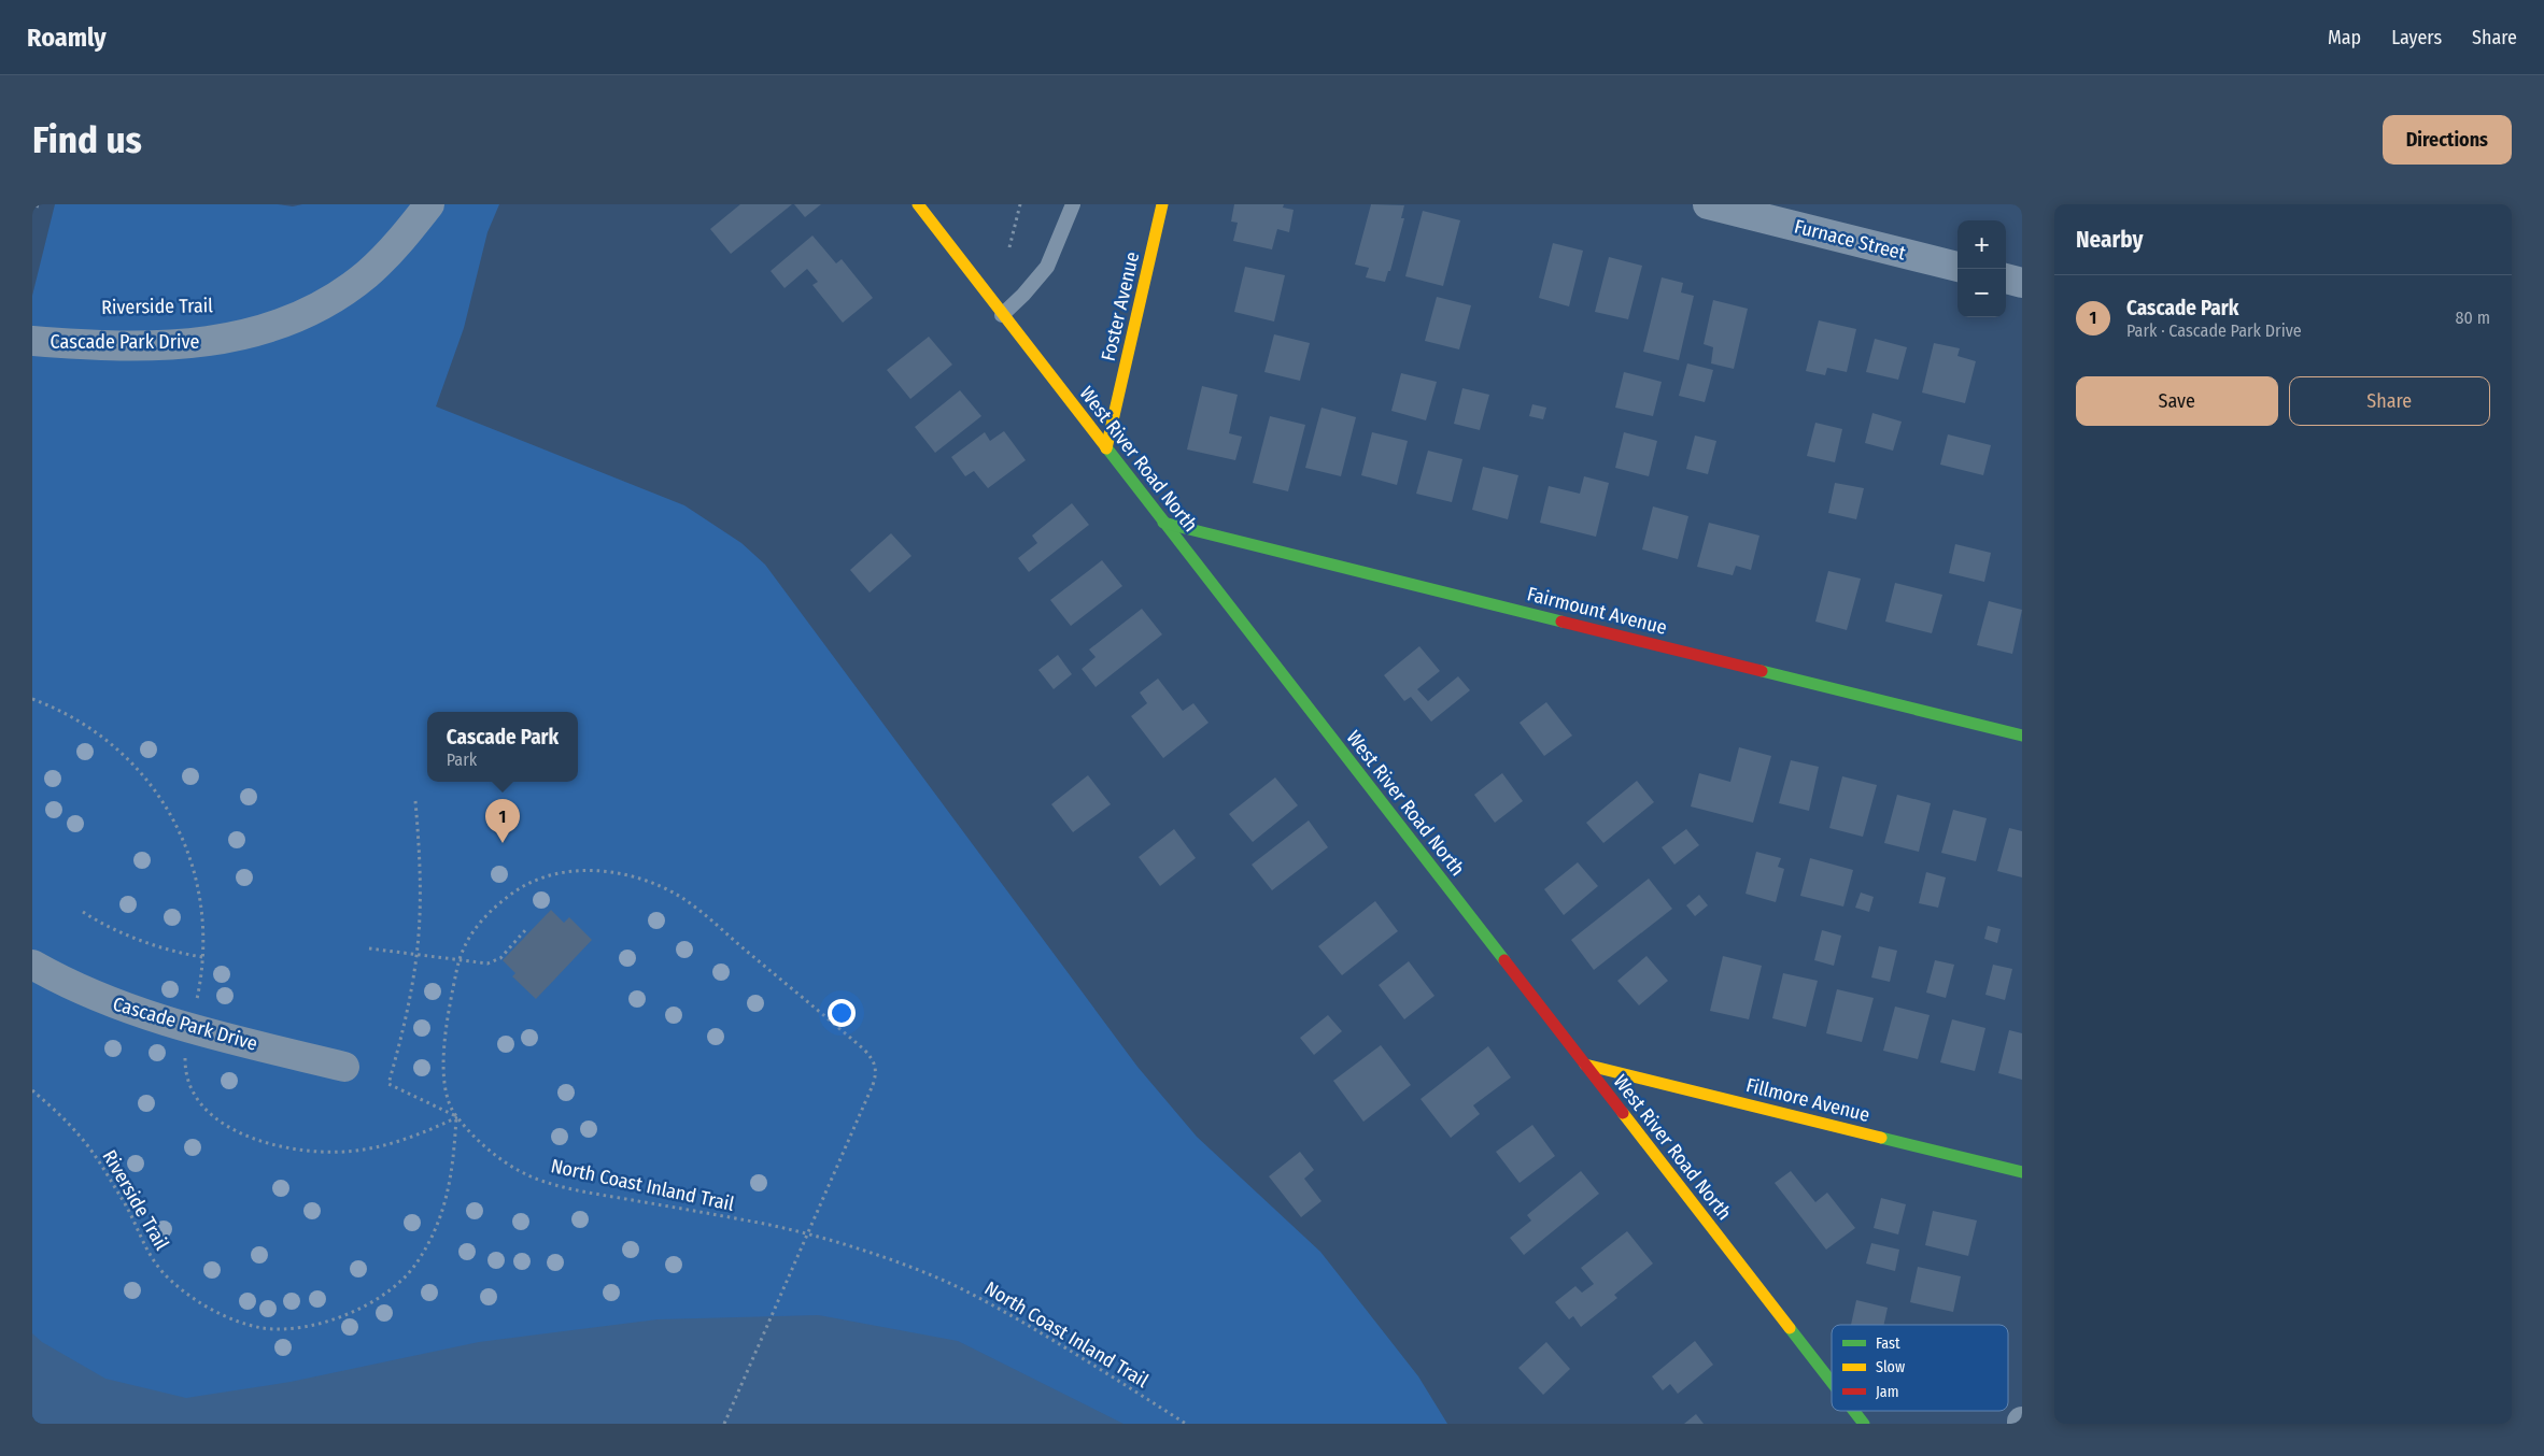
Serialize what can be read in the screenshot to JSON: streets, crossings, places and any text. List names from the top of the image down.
{
  "streets": {
    "street": [
      "Furnace Street",
      "Foster Avenue",
      "Cascade Park Drive",
      "West River Road North",
      "Fairmount Avenue",
      "Fillmore Avenue"
    ],
    "path": ["Riverside Trail", "North Coast Inland Trail"]
  },
  "crossings": [
    ["Riverside Trail", "North Coast Inland Trail"],
    ["Foster Avenue", "West River Road North"],
    ["West River Road North", "Fairmount Avenue"],
    ["West River Road North", "Fillmore Avenue"]
  ],
  "legend": ["Fast", "Slow", "Jam"],
  "page": {
    "header": "Roamly",
    "nav": ["Map", "Layers", "Share"],
    "buttons": [
      "Directions",
      ["Save", "Share"]
    ],
    "title": "Find us",
    "heading": "Nearby",
    "map_buttons": ["+", "−"],
    "list": [
      {
        "mark": "1",
        "name": "Cascade Park",
        "note": "Park · Cascade Park Drive",
        "value": "80 m"
      }
    ],
    "popup": ["Cascade Park", "Park"],
    "pins": "1"
  }
}
